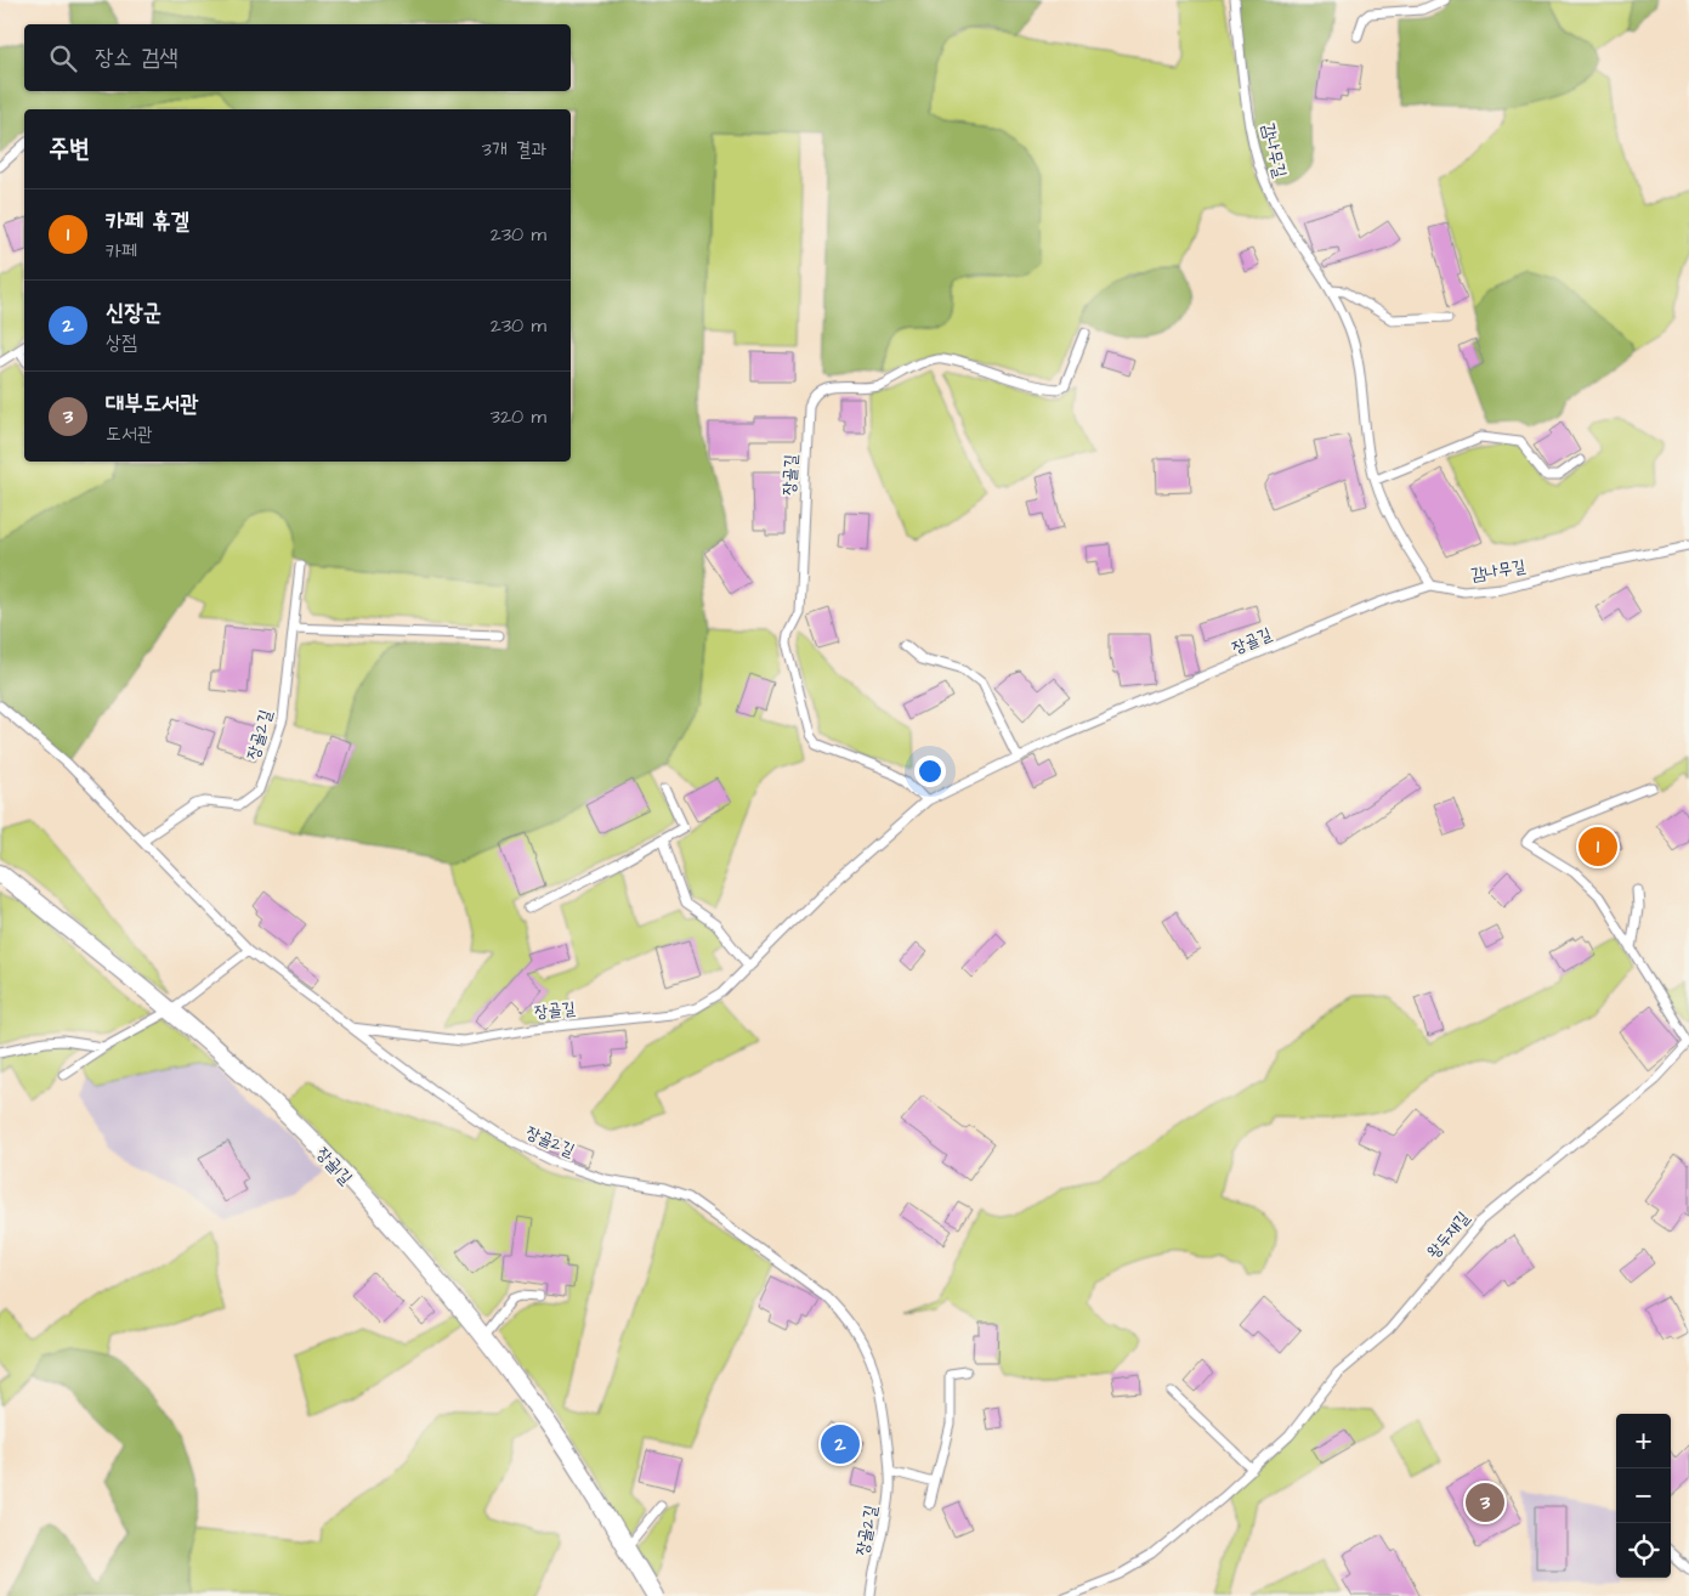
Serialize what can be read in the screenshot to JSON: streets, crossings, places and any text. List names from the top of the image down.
{
  "streets": {
    "street": ["장골1길"],
    "lane": [
      "감나무길",
      "장골길",
      "장골2길",
      "왕두재길"
    ]
  },
  "crossings": [
    ["감나무길", "장골길"],
    ["장골길", "장골2길"]
  ],
  "page": {
    "search": "장소 검색",
    "heading": ["주변", "3개 결과"],
    "list": [
      {
        "mark": "1",
        "name": "카페 휴겔",
        "note": "카페",
        "value": "230 m"
      },
      {
        "mark": "2",
        "name": "신장군",
        "note": "상점",
        "value": "230 m"
      },
      {
        "mark": "3",
        "name": "대부도서관",
        "note": "도서관",
        "value": "320 m"
      }
    ],
    "pins": ["1", "2", "3"],
    "map_buttons": ["+", "−"]
  }
}
